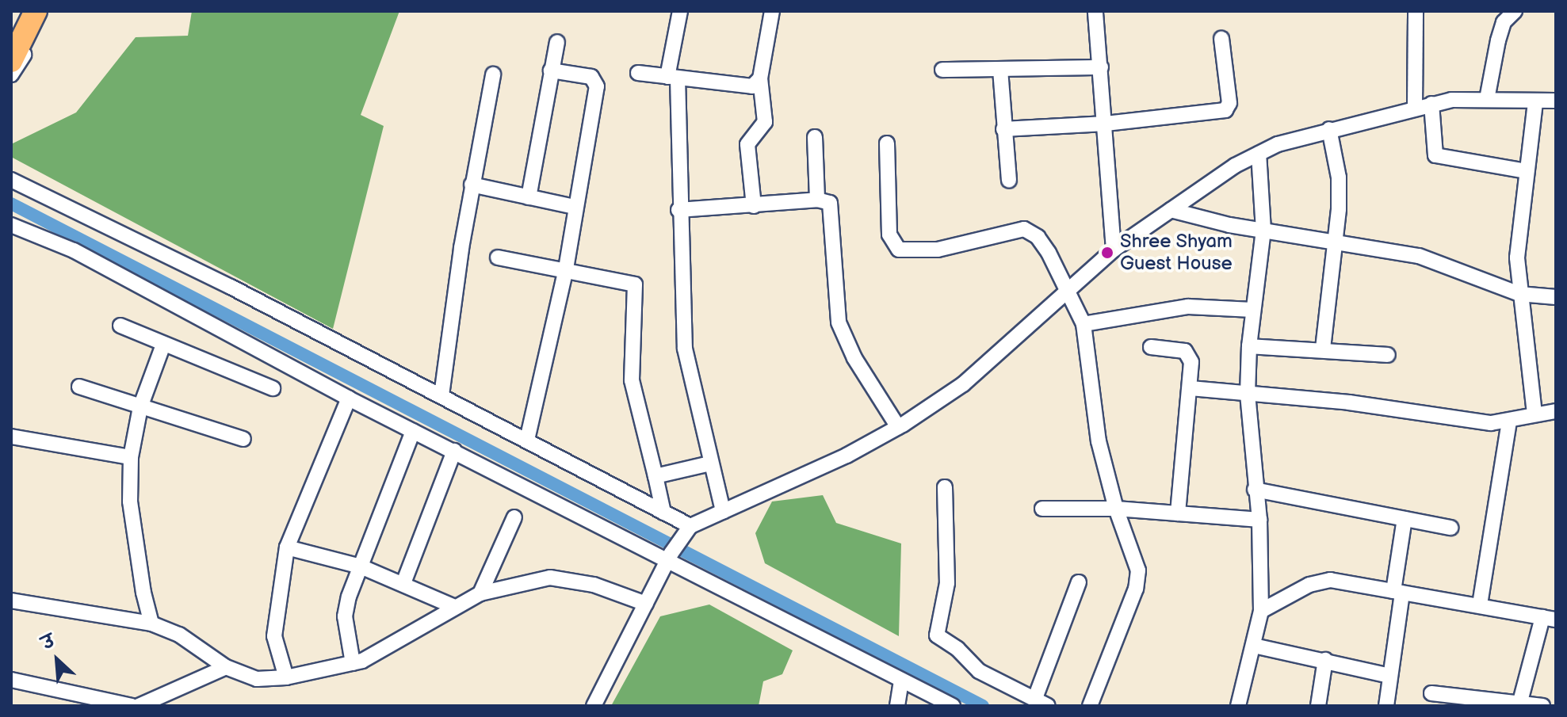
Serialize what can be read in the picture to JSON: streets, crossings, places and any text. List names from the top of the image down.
{
  "places": ["Shree Shyam Guest House"],
  "north": "top left"
}
